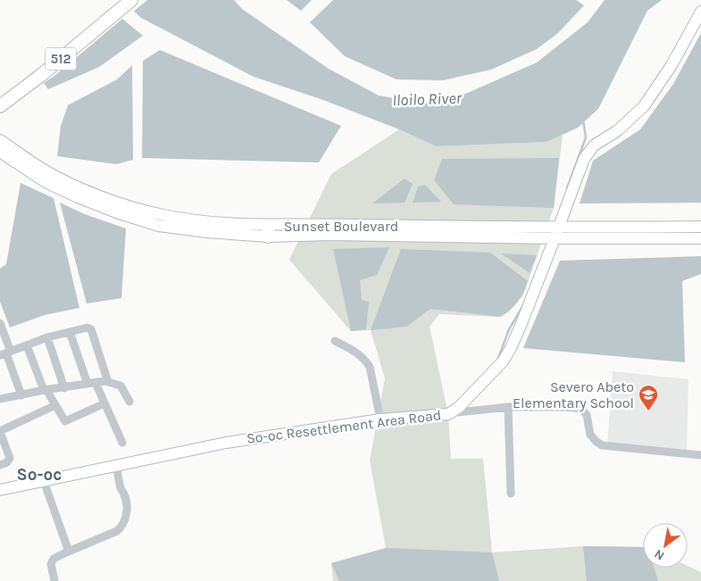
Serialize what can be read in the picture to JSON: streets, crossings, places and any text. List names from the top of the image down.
{
  "streets": {
    "main road": ["512", "Sunset Boulevard", "So-oc Resettlement Area Road"]
  },
  "crossings": [
    ["Sunset Boulevard", "So-oc Resettlement Area Road"]
  ],
  "districts": ["So-oc"],
  "water": ["Iloilo River"],
  "places": {
    "school or university": ["Severo Abeto Elementary School"]
  },
  "north": "bottom left"
}
